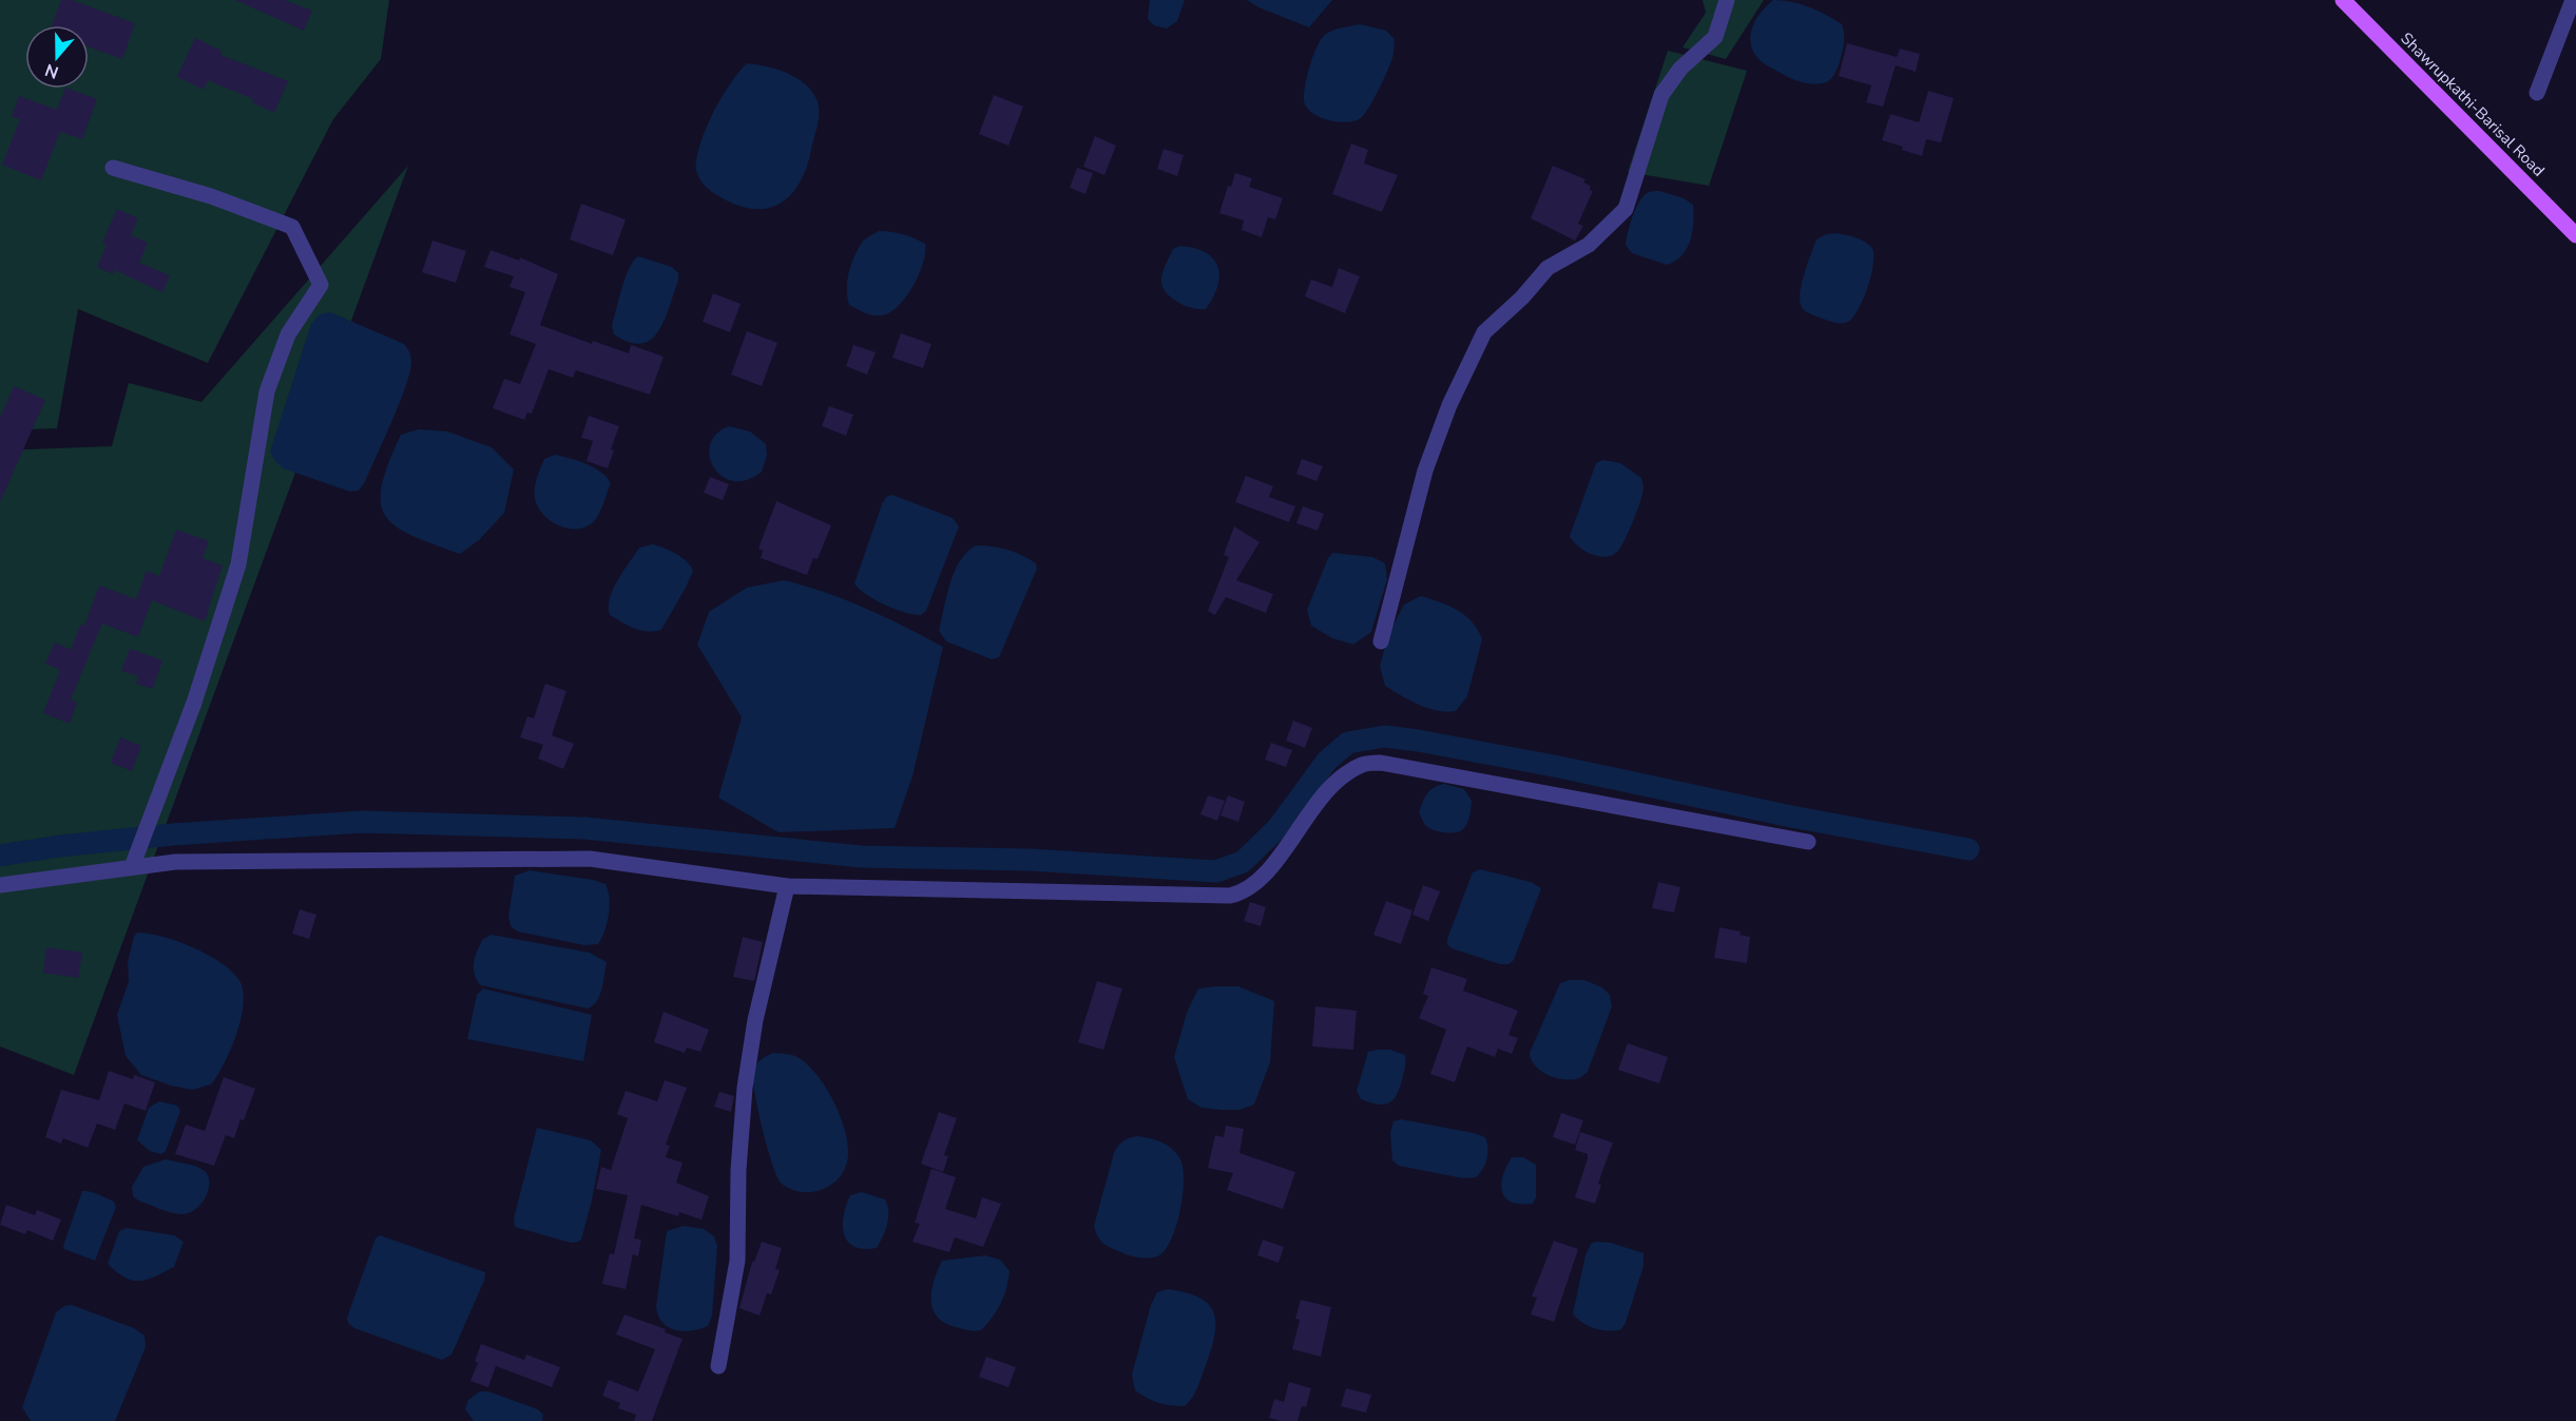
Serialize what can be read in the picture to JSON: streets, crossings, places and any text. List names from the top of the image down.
{
  "streets": {
    "main road": ["Shawrupkathi-Barisal Road"]
  },
  "north": "bottom"
}
